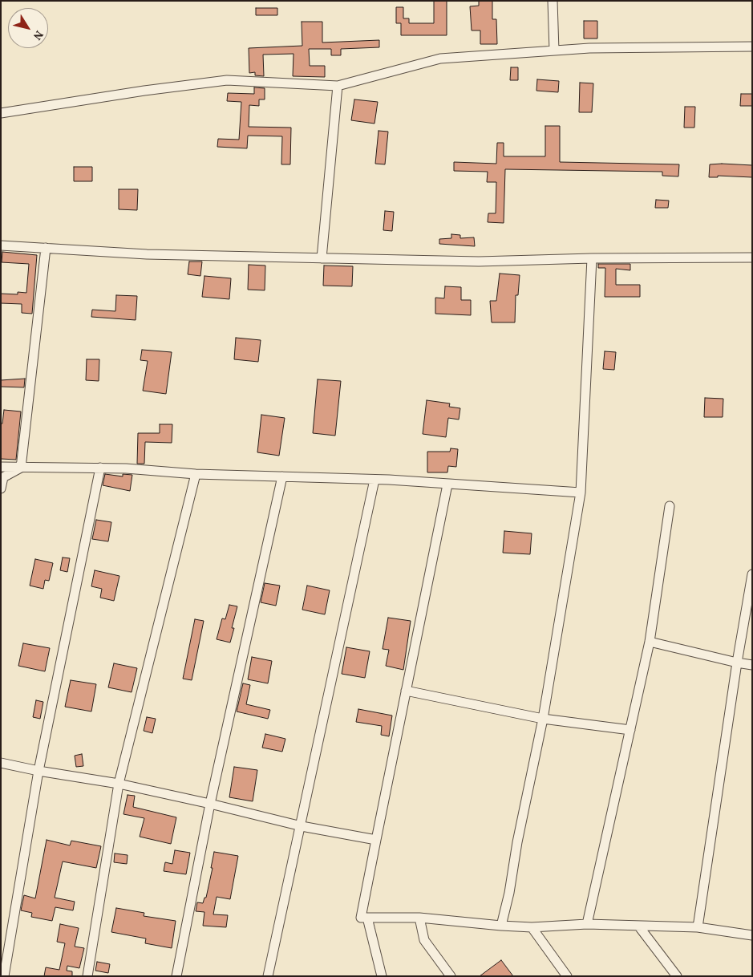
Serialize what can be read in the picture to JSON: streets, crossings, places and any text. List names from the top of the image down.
{
  "north": "bottom right"
}
